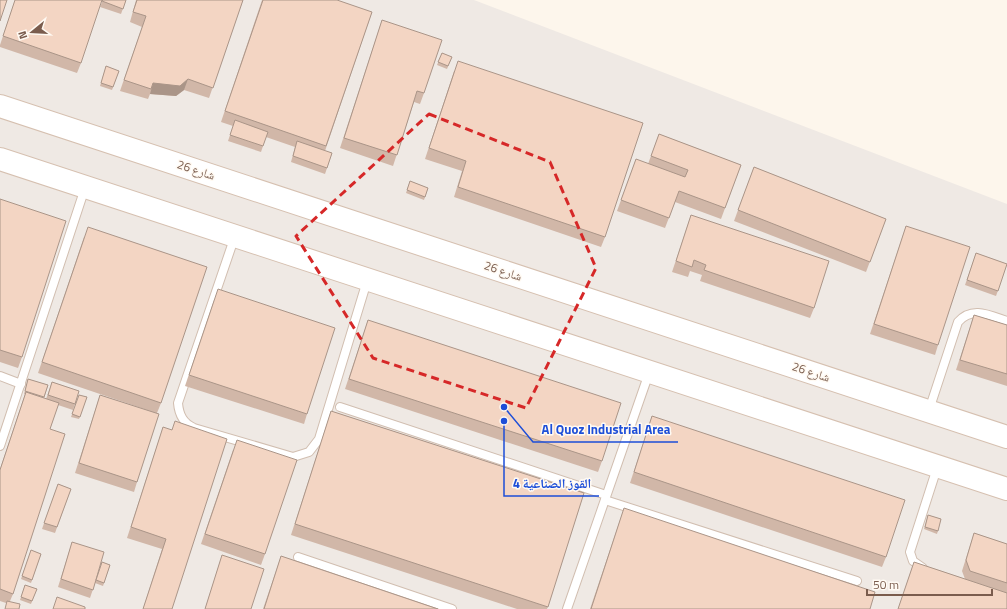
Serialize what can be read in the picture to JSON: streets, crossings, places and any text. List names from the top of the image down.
{
  "streets": {
    "main road": ["شارع 26"]
  },
  "places": ["Al Quoz Industrial Area", "القوز الصناعية 4"],
  "scale_bar": "50 m",
  "north": "left"
}
